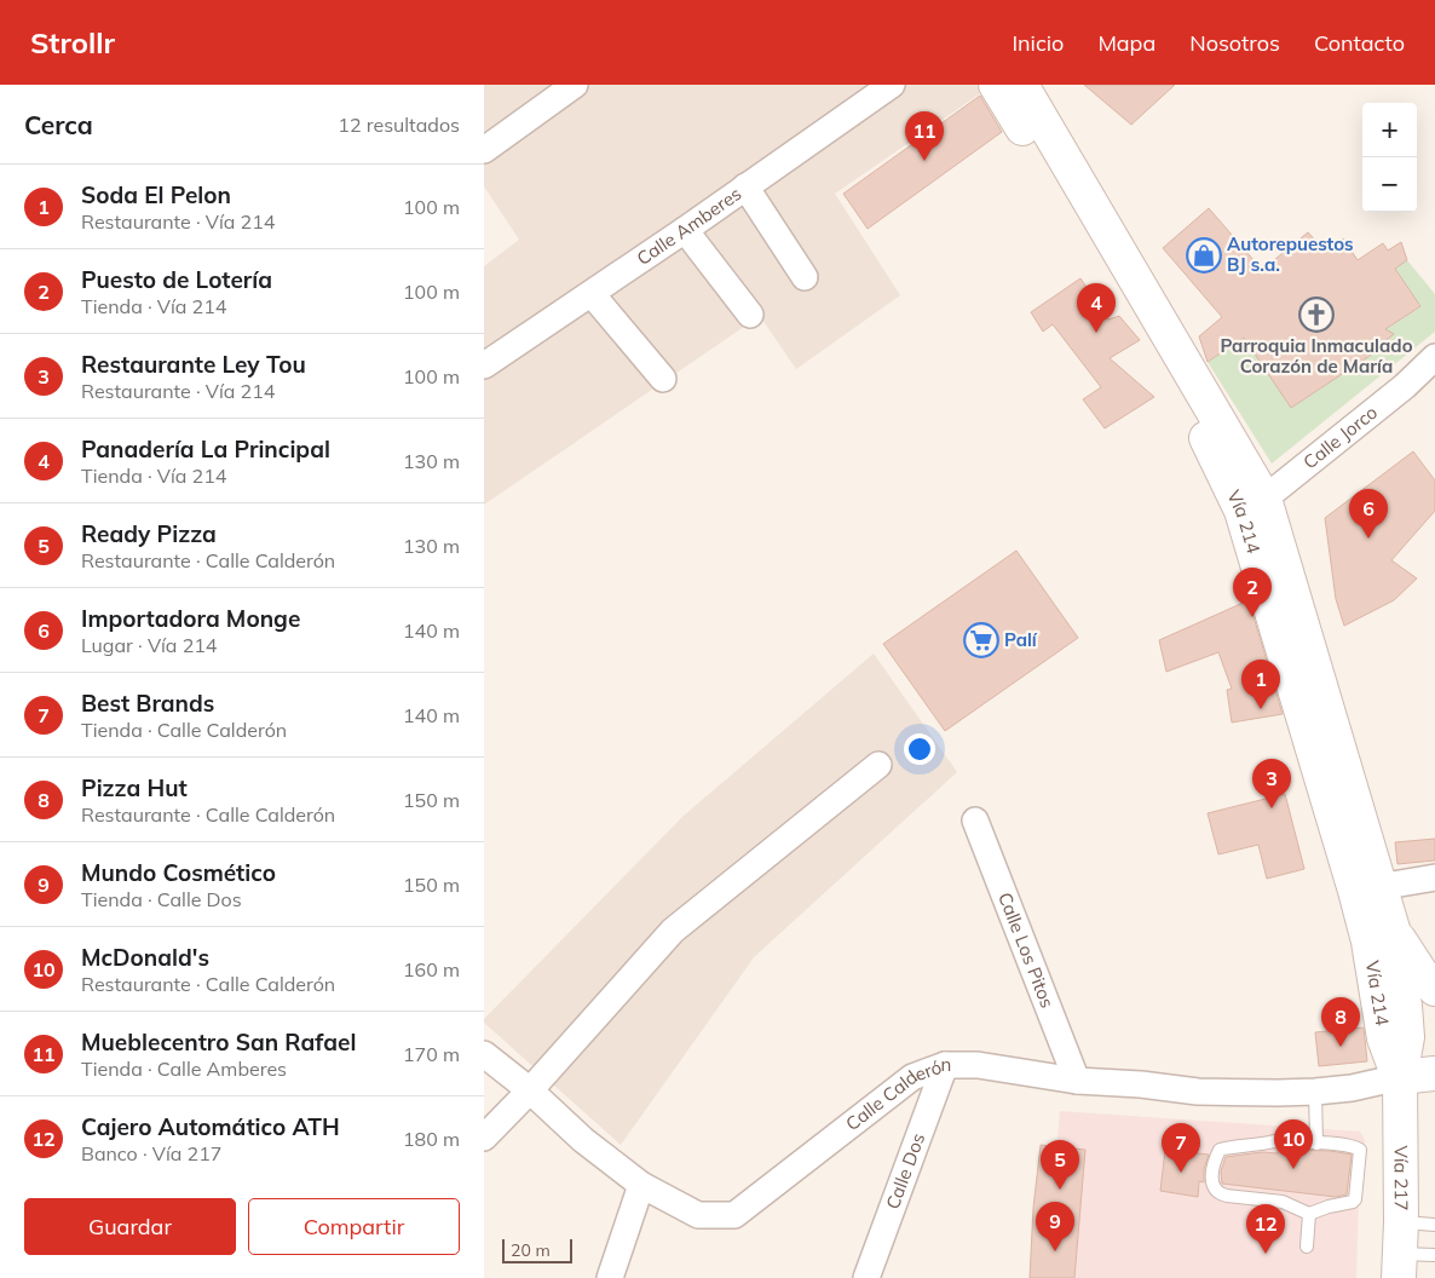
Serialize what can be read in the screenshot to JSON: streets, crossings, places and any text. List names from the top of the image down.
{
  "streets": {
    "main road": ["Vía 214", "Vía 217"],
    "street": [
      "Calle Amberes",
      "Calle Jorco",
      "Calle Los Pitos",
      "Calle Calderón",
      "Calle Dos"
    ]
  },
  "crossings": [
    ["Calle Jorco", "Vía 214"],
    ["Vía 214", "Calle Calderón"],
    ["Vía 214", "Vía 217"],
    ["Calle Los Pitos", "Calle Calderón"],
    ["Calle Calderón", "Calle Dos"],
    ["Calle Calderón", "Vía 217"]
  ],
  "places": {
    "shop": ["Autorepuestos BJ s.a."],
    "church": ["Parroquia Inmaculado Corazón de María"],
    "supermarket": ["Palí"]
  },
  "scale_bar": "20 m",
  "page": {
    "header": "Strollr",
    "nav": [
      "Inicio",
      "Mapa",
      "Nosotros",
      "Contacto"
    ],
    "heading": ["Cerca", "12 resultados"],
    "map_buttons": ["+", "−"],
    "pins": [
      "11",
      "4",
      "6",
      "2",
      "1",
      "3",
      "8",
      "10",
      "7",
      "5",
      "9",
      "12"
    ],
    "list": [
      {
        "mark": "1",
        "name": "Soda El Pelon",
        "note": "Restaurante · Vía 214",
        "value": "100 m"
      },
      {
        "mark": "2",
        "name": "Puesto de Lotería",
        "note": "Tienda · Vía 214",
        "value": "100 m"
      },
      {
        "mark": "3",
        "name": "Restaurante Ley Tou",
        "note": "Restaurante · Vía 214",
        "value": "100 m"
      },
      {
        "mark": "4",
        "name": "Panadería La Principal",
        "note": "Tienda · Vía 214",
        "value": "130 m"
      },
      {
        "mark": "5",
        "name": "Ready Pizza",
        "note": "Restaurante · Calle Calderón",
        "value": "130 m"
      },
      {
        "mark": "6",
        "name": "Importadora Monge",
        "note": "Lugar · Vía 214",
        "value": "140 m"
      },
      {
        "mark": "7",
        "name": "Best Brands",
        "note": "Tienda · Calle Calderón",
        "value": "140 m"
      },
      {
        "mark": "8",
        "name": "Pizza Hut",
        "note": "Restaurante · Calle Calderón",
        "value": "150 m"
      },
      {
        "mark": "9",
        "name": "Mundo Cosmético",
        "note": "Tienda · Calle Dos",
        "value": "150 m"
      },
      {
        "mark": "10",
        "name": "McDonald's",
        "note": "Restaurante · Calle Calderón",
        "value": "160 m"
      },
      {
        "mark": "11",
        "name": "Mueblecentro San Rafael",
        "note": "Tienda · Calle Amberes",
        "value": "170 m"
      },
      {
        "mark": "12",
        "name": "Cajero Automático ATH",
        "note": "Banco · Vía 217",
        "value": "180 m"
      }
    ],
    "buttons": ["Guardar", "Compartir"],
    "scale": "20 m"
  }
}
